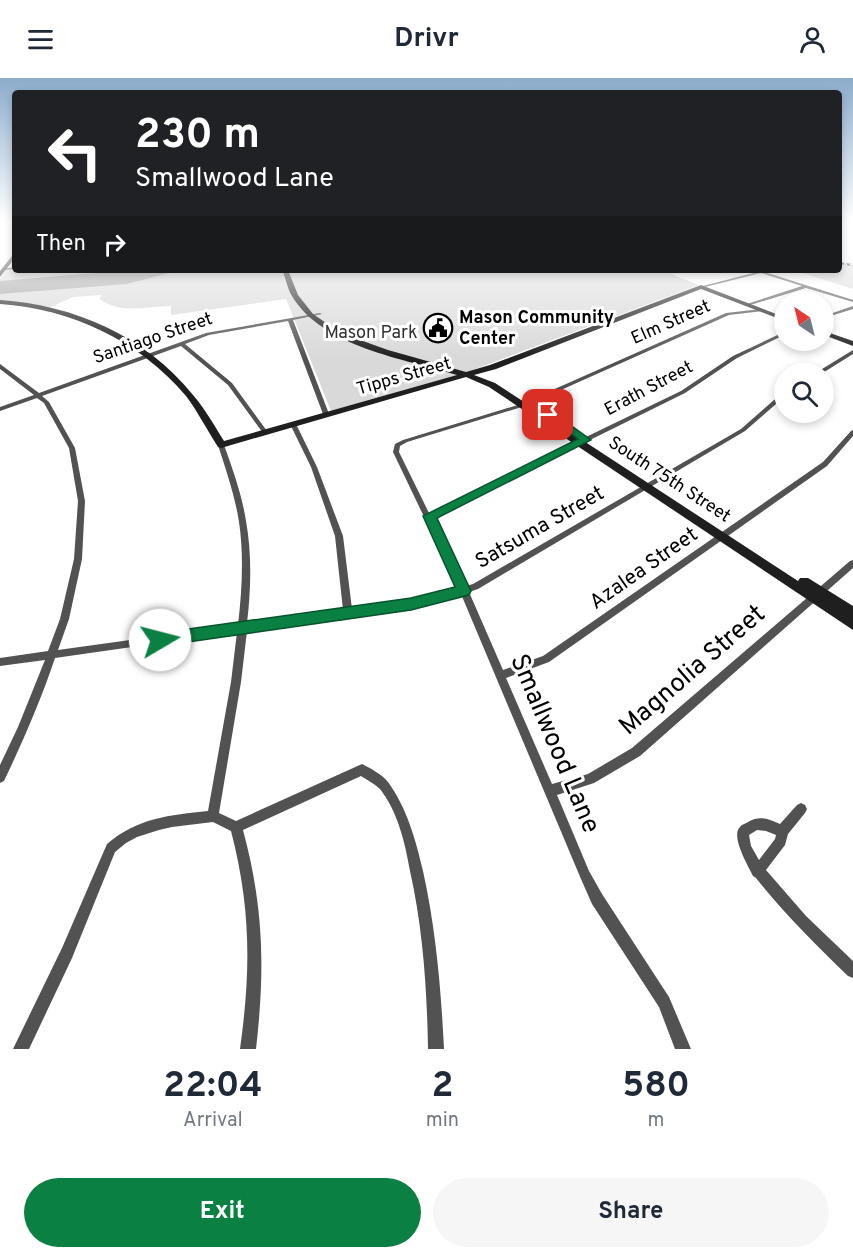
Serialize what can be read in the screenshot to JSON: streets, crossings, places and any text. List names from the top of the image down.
{
  "streets": {
    "street": [
      "Elm Street",
      "Santiago Street",
      "Tipps Street",
      "Erath Street",
      "South 75th Street",
      "Satsuma Street",
      "Azalea Street",
      "Magnolia Street",
      "Smallwood Lane"
    ]
  },
  "crossings": [
    ["Elm Street", "South 75th Street"],
    ["Elm Street", "Smallwood Lane"],
    ["Santiago Street", "South 75th Street"],
    ["Tipps Street", "South 75th Street"],
    ["Erath Street", "South 75th Street"],
    ["Erath Street", "Smallwood Lane"],
    ["South 75th Street", "Satsuma Street"],
    ["South 75th Street", "Azalea Street"],
    ["South 75th Street", "Magnolia Street"],
    ["Satsuma Street", "Smallwood Lane"],
    ["Azalea Street", "Smallwood Lane"],
    ["Magnolia Street", "Smallwood Lane"]
  ],
  "parks": ["Mason Park"],
  "places": {
    "public building": ["Mason Community Center"]
  },
  "north": "top left",
  "page": {
    "header": "Drivr",
    "turn": ["230 m", "Smallwood Lane"],
    "then": "Then",
    "eta": [
      "22:04",
      "Arrival",
      "2",
      "min",
      "580",
      "m"
    ],
    "buttons": ["Exit", "Share"]
  }
}
